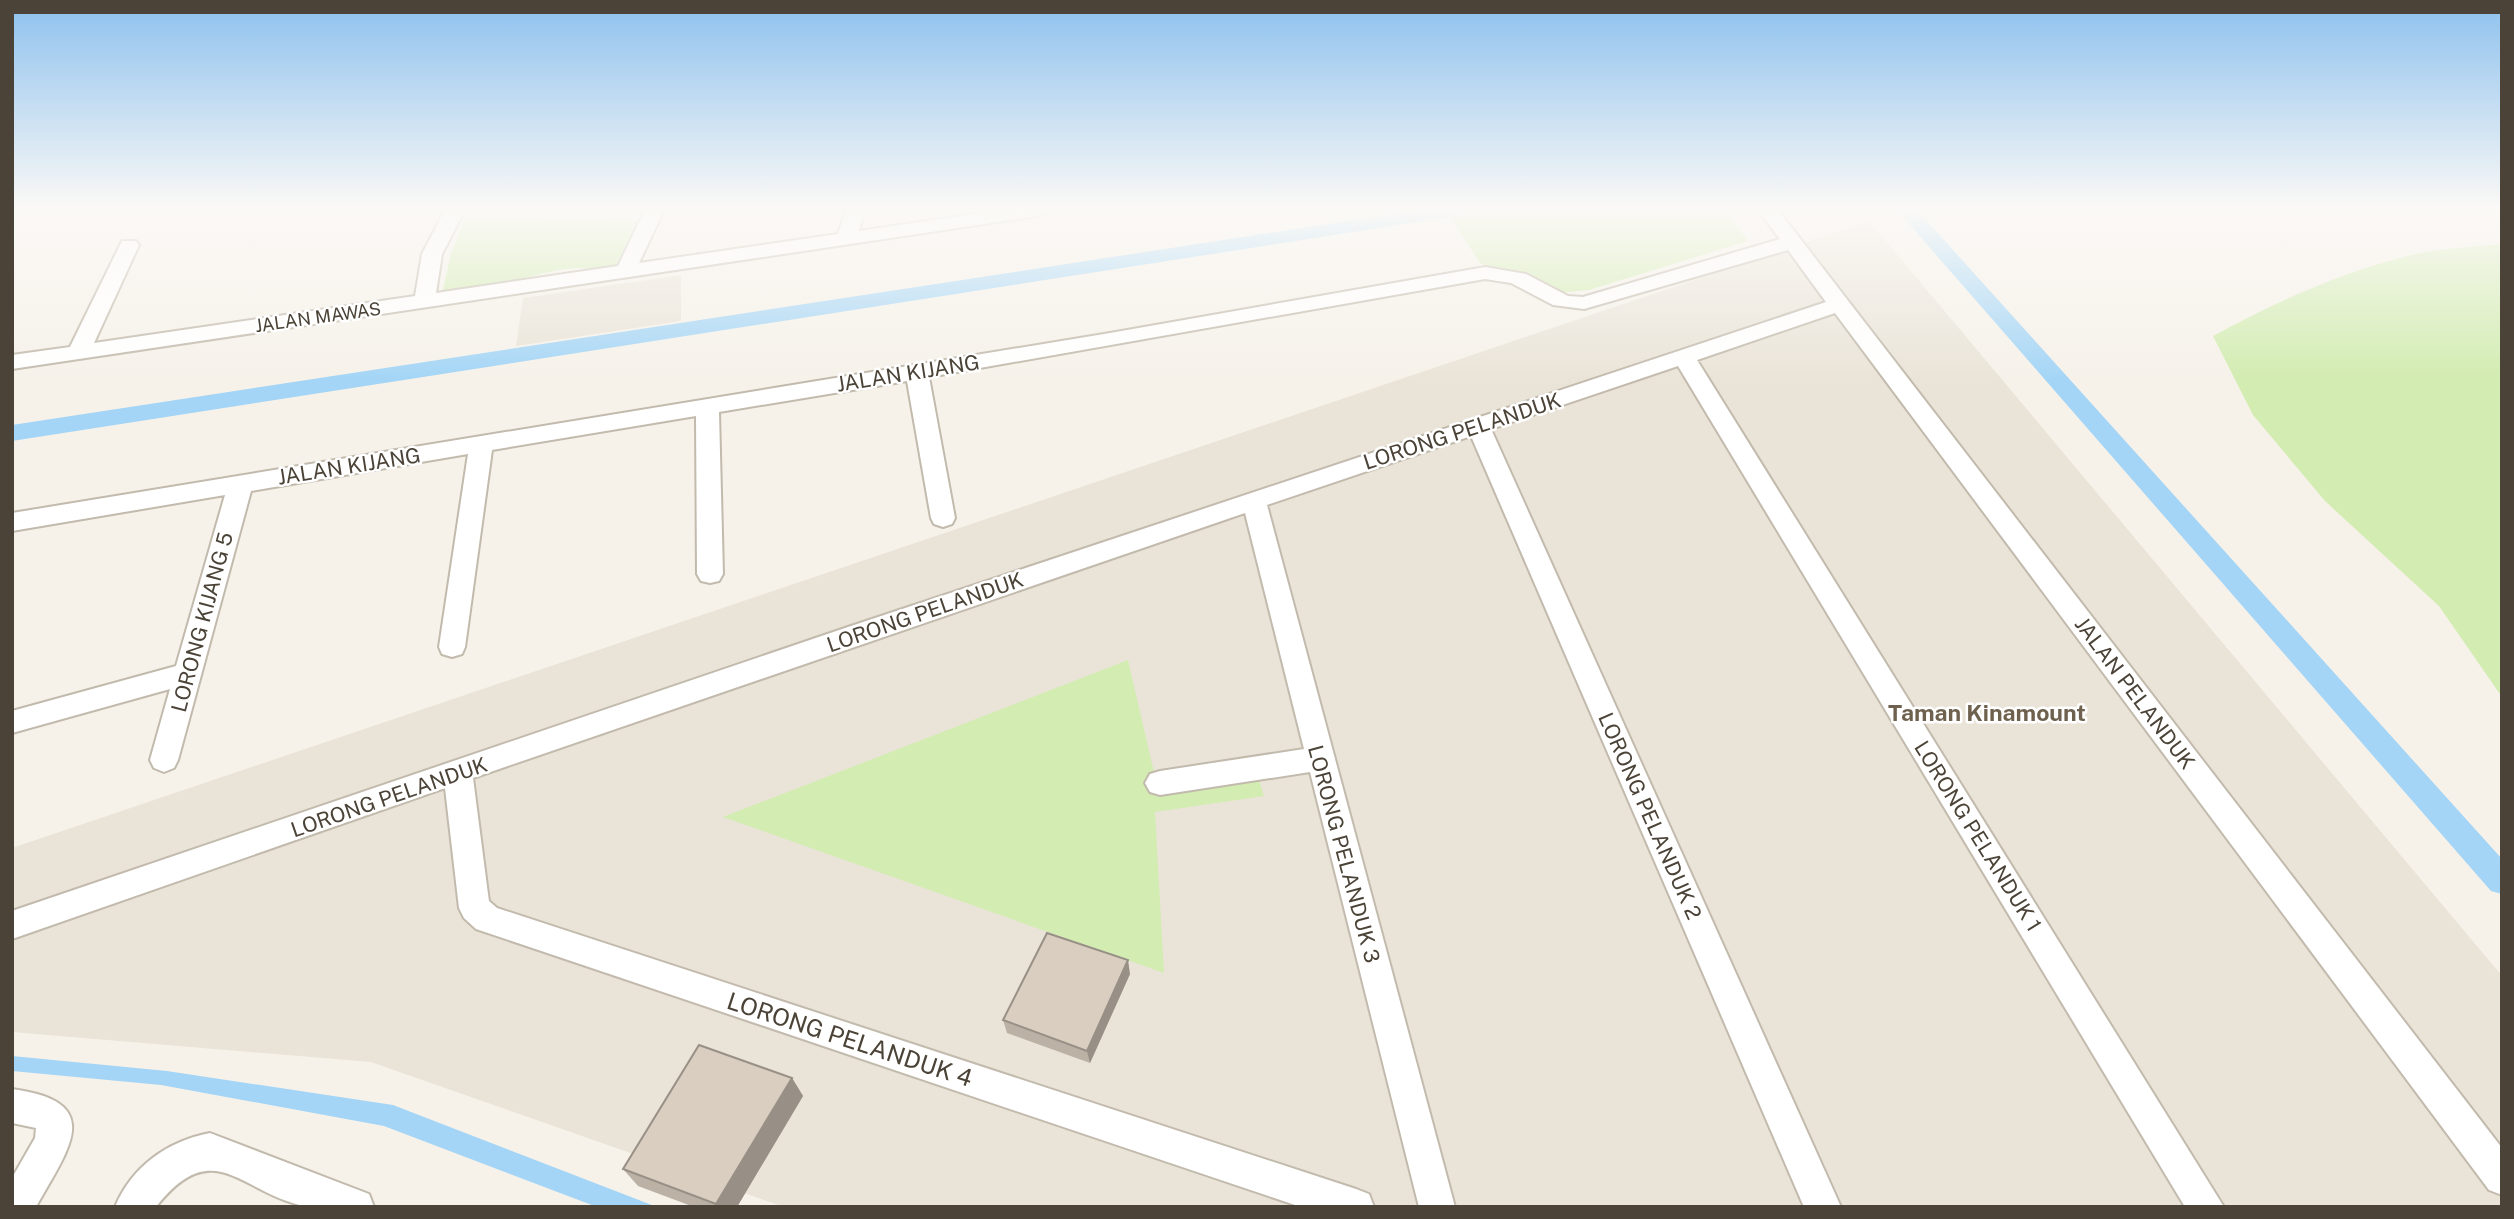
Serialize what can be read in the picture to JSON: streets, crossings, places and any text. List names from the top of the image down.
{
  "streets": {
    "street": [
      "JALAN MAWAS",
      "JALAN KIJANG",
      "LORONG PELANDUK",
      "LORONG KIJANG 5",
      "JALAN PELANDUK",
      "LORONG PELANDUK 2",
      "LORONG PELANDUK 1",
      "LORONG PELANDUK 3",
      "LORONG PELANDUK 4"
    ]
  },
  "crossings": [
    ["JALAN KIJANG", "LORONG KIJANG 5"],
    ["LORONG PELANDUK", "JALAN PELANDUK"],
    ["LORONG PELANDUK", "LORONG PELANDUK 2"],
    ["LORONG PELANDUK", "LORONG PELANDUK 1"],
    ["LORONG PELANDUK", "LORONG PELANDUK 3"],
    ["LORONG PELANDUK", "LORONG PELANDUK 4"]
  ],
  "districts": ["Taman Kinamount"]
}
